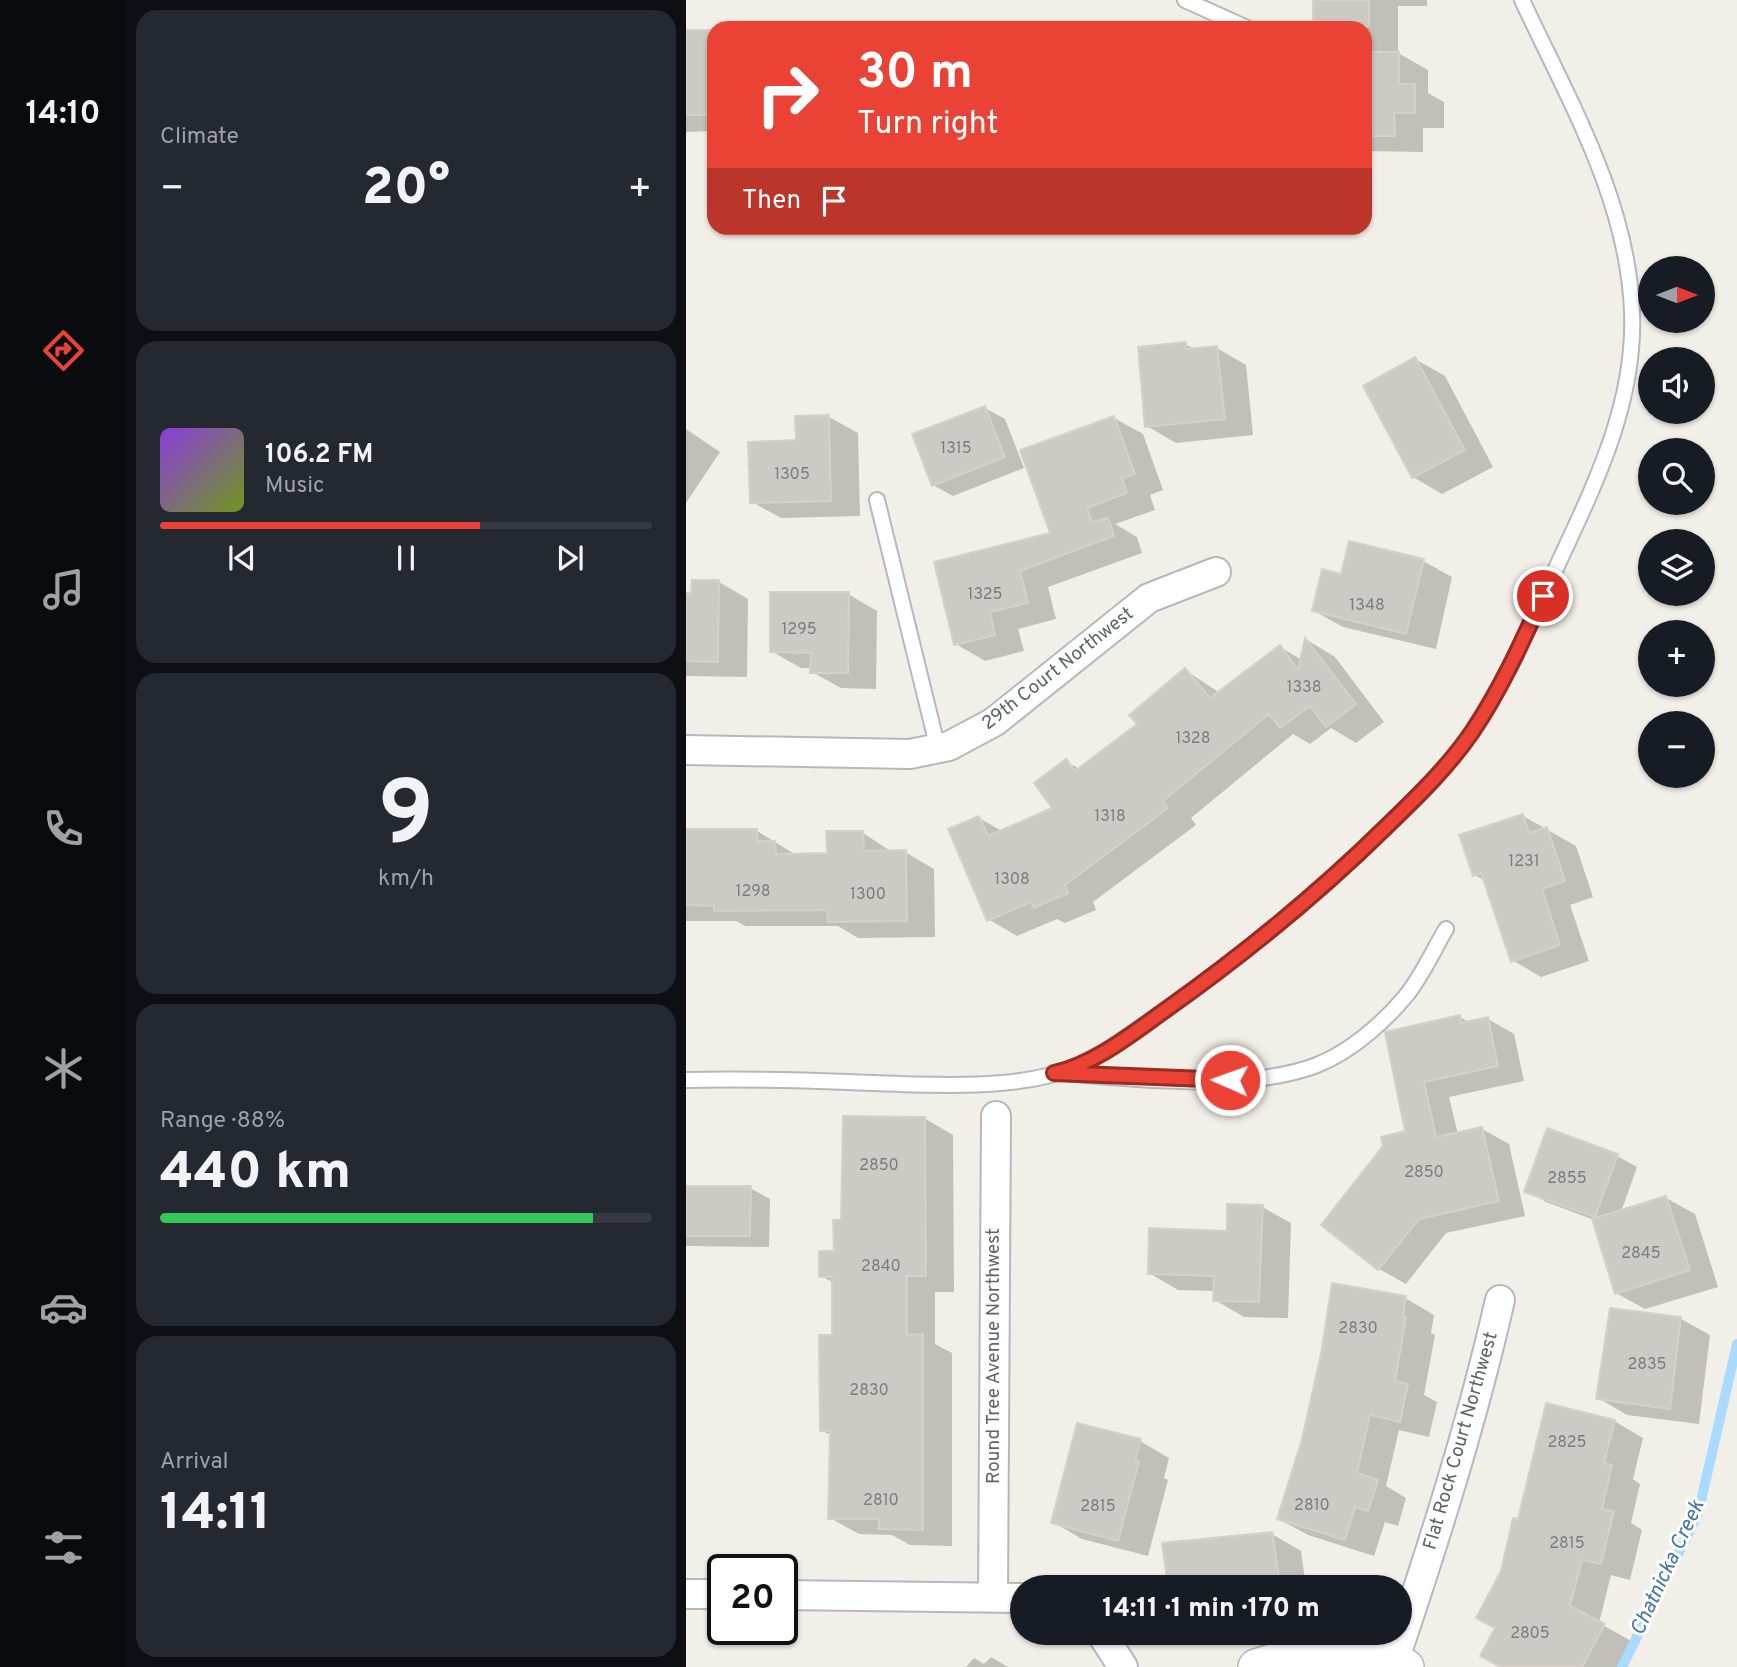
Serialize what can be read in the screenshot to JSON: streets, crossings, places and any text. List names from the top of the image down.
{
  "streets": {
    "street": ["29th Court Northwest", "Round Tree Avenue Northwest", "Flat Rock Court Northwest"]
  },
  "water": ["Chatnicka Creek"],
  "house_numbers": [
    "1315",
    "1305",
    "1325",
    "1348",
    "1295",
    "1338",
    "1328",
    "1318",
    "1231",
    "1308",
    "1298",
    "1300",
    "2850",
    "2850",
    "2855",
    "2845",
    "2840",
    "2830",
    "2835",
    "2830",
    "2825",
    "2810",
    "2810",
    "2815",
    "2815",
    "2805"
  ],
  "north": "right",
  "page": {
    "tabs": "14:10",
    "tile": [
      "Climate",
      ["9", "km/h"],
      ["Range · 88%", "440 km"],
      ["Arrival", "14:11"]
    ],
    "turn": ["30 m", "Turn right"],
    "heat": ["−", "20°", "+"],
    "then": "Then",
    "map_buttons": ["+", "−"],
    "song": ["106.2 FM", "Music"],
    "limit": "20",
    "trip": "14:11 · 1 min · 170 m"
  }
}
